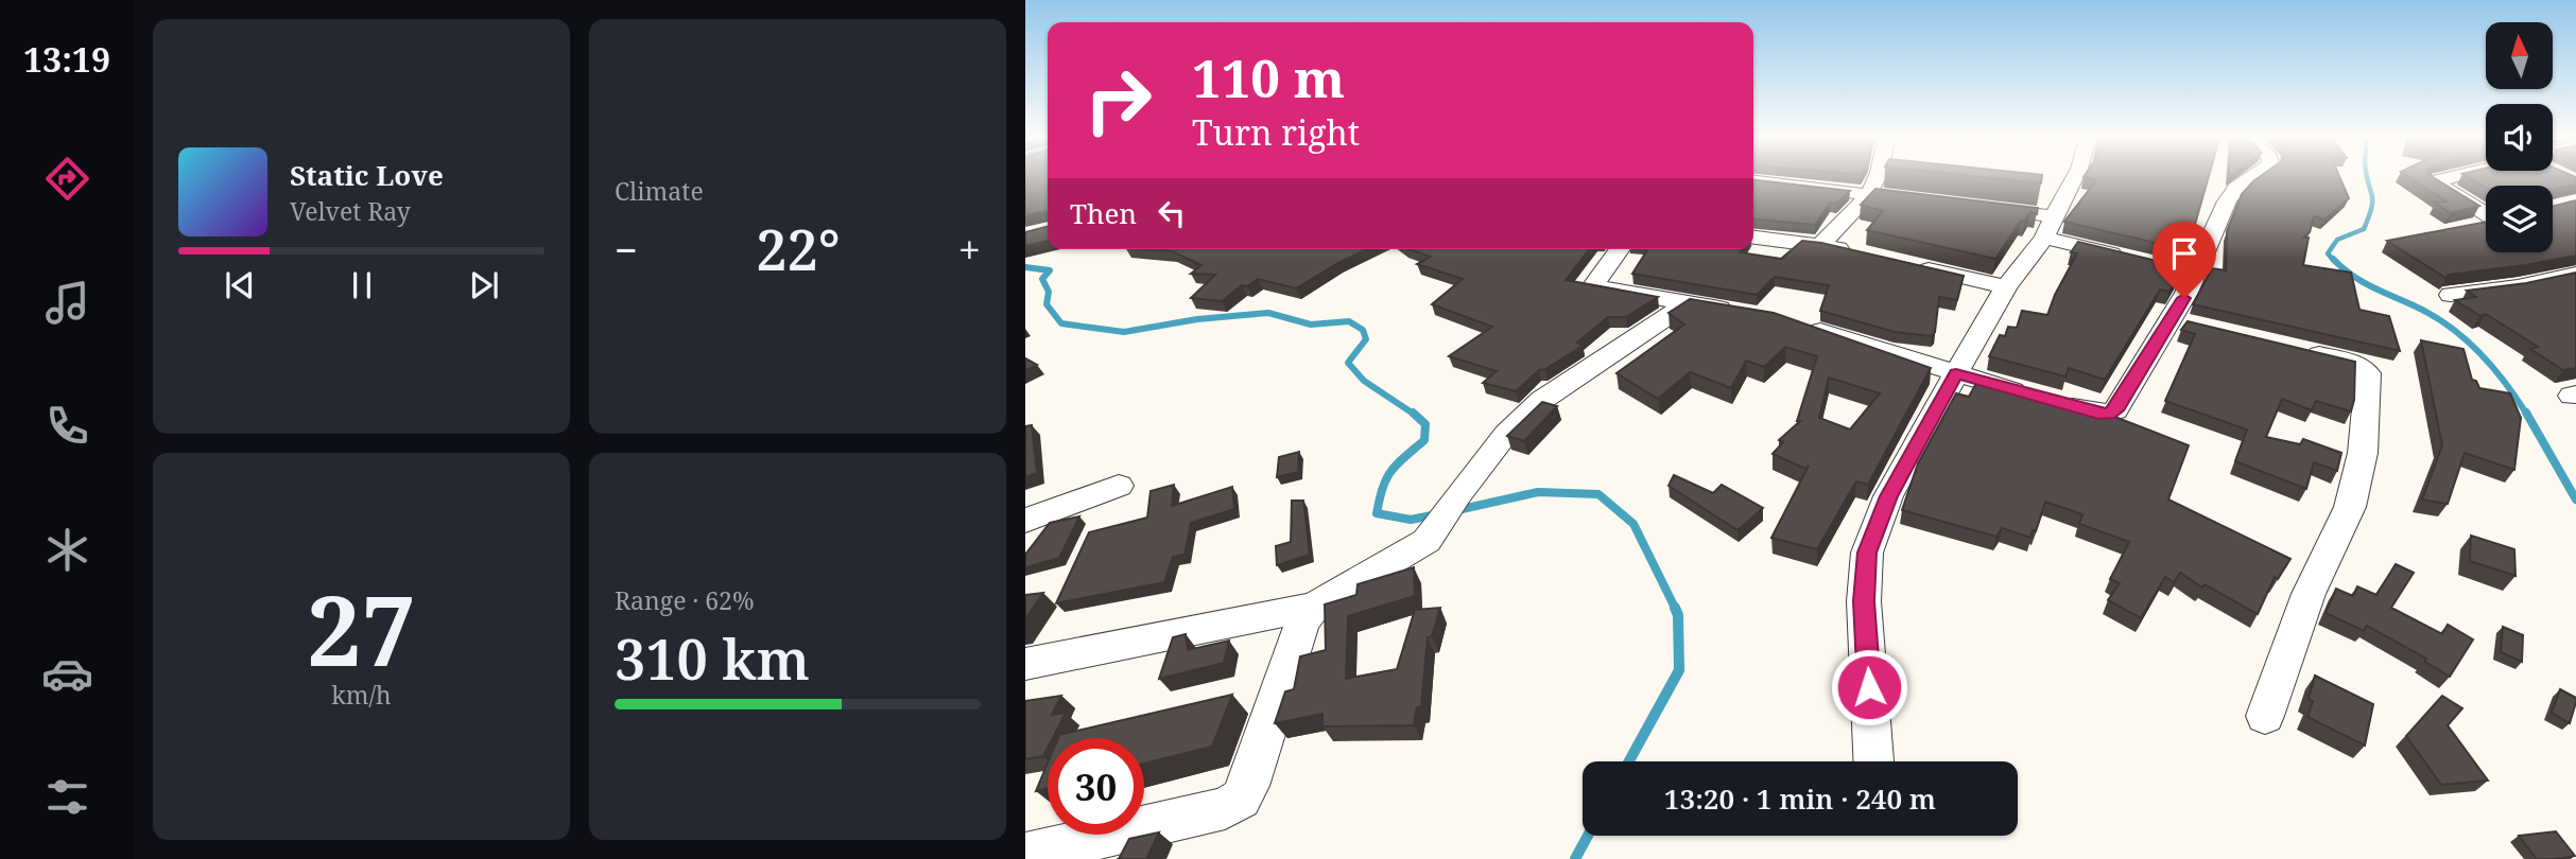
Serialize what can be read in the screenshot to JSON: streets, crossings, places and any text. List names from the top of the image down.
{
  "north": "top",
  "page": {
    "tabs": "13:19",
    "tile": [
      "Climate",
      ["27", "km/h"],
      ["Range · 62%", "310 km"]
    ],
    "turn": ["110 m", "Turn right"],
    "song": ["Static Love", "Velvet Ray"],
    "then": "Then",
    "heat": ["−", "22°", "+"],
    "limit": "30",
    "trip": "13:20 · 1 min · 240 m"
  }
}
